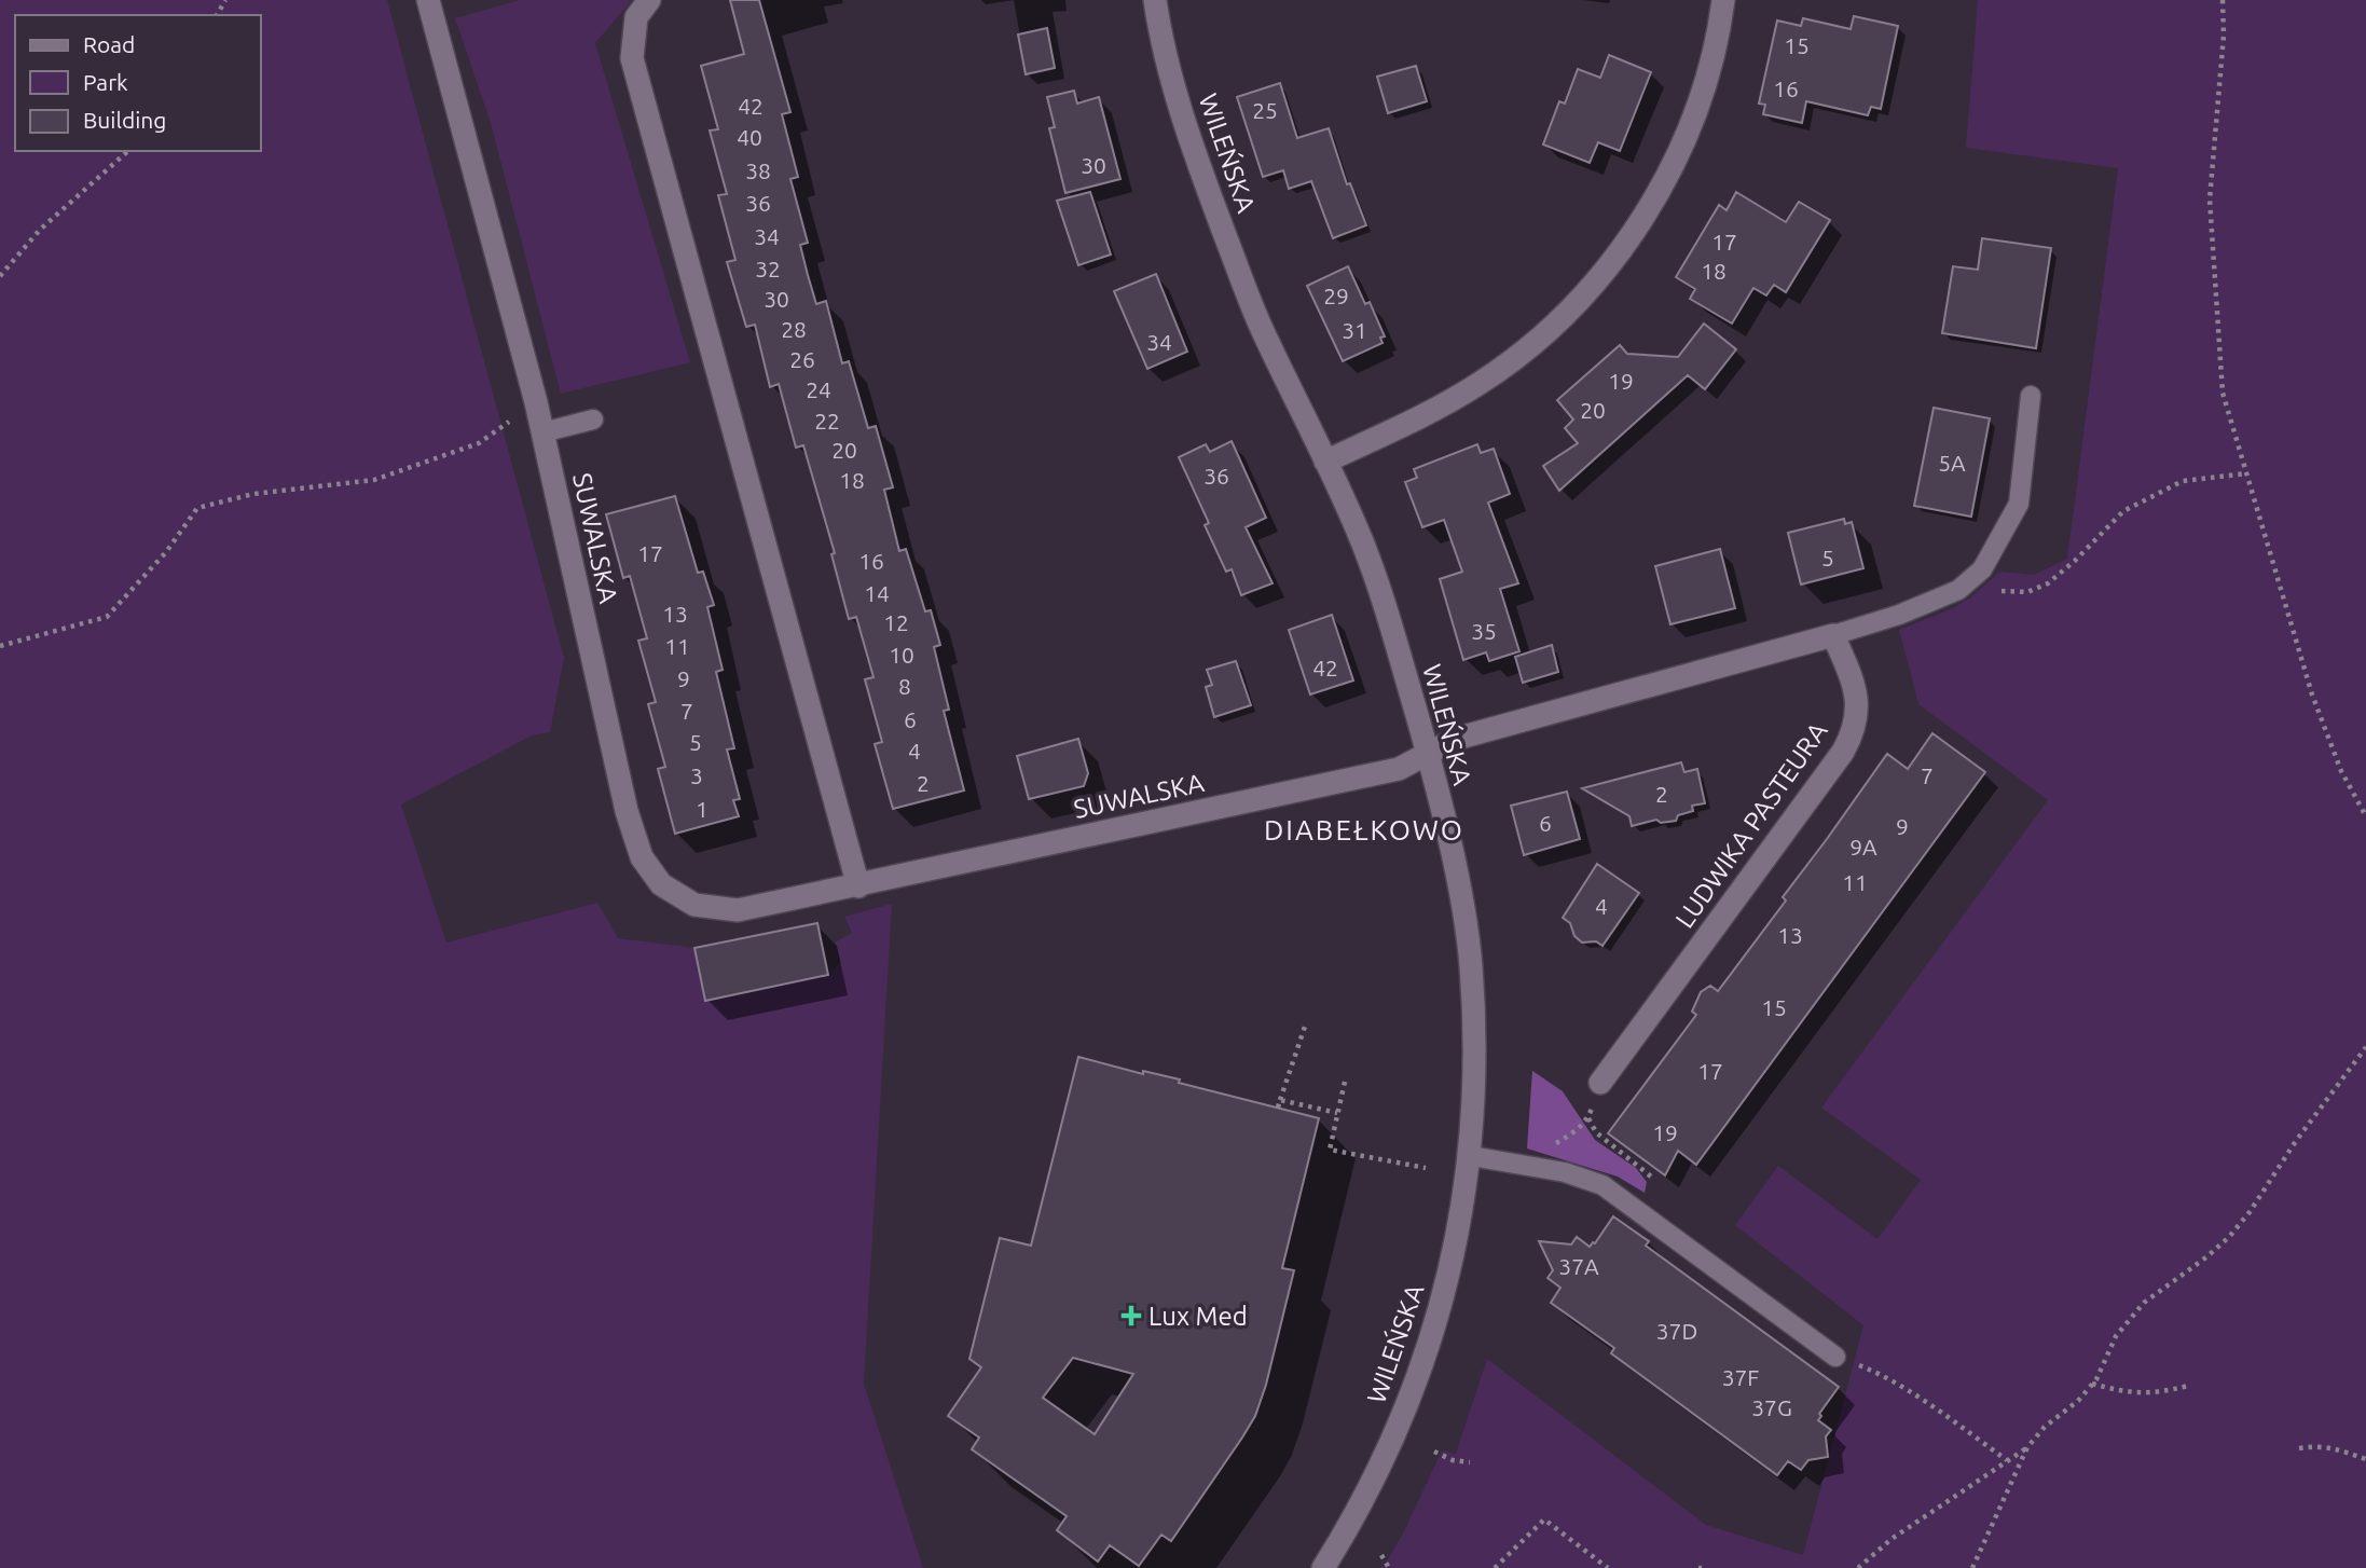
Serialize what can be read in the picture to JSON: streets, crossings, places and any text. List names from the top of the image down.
{
  "streets": {
    "street": ["WILEŃSKA", "SUWALSKA", "LUDWIKA PASTEURA"]
  },
  "crossings": [
    ["WILEŃSKA", "SUWALSKA"]
  ],
  "districts": ["DIABEŁKOWO"],
  "places": {
    "health": ["Lux Med"]
  },
  "house_numbers": [
    "15",
    "16",
    "42",
    "25",
    "40",
    "30",
    "38",
    "36",
    "34",
    "17",
    "32",
    "18",
    "29",
    "30",
    "28",
    "31",
    "34",
    "26",
    "19",
    "24",
    "20",
    "22",
    "20",
    "5A",
    "36",
    "18",
    "17",
    "5",
    "16",
    "14",
    "13",
    "12",
    "35",
    "11",
    "10",
    "42",
    "9",
    "8",
    "7",
    "6",
    "5",
    "4",
    "3",
    "7",
    "2",
    "2",
    "1",
    "6",
    "9",
    "9A",
    "11",
    "4",
    "13",
    "15",
    "17",
    "19",
    "37A",
    "37D",
    "37F",
    "37G"
  ],
  "legend": ["Road", "Park", "Building"]
}
